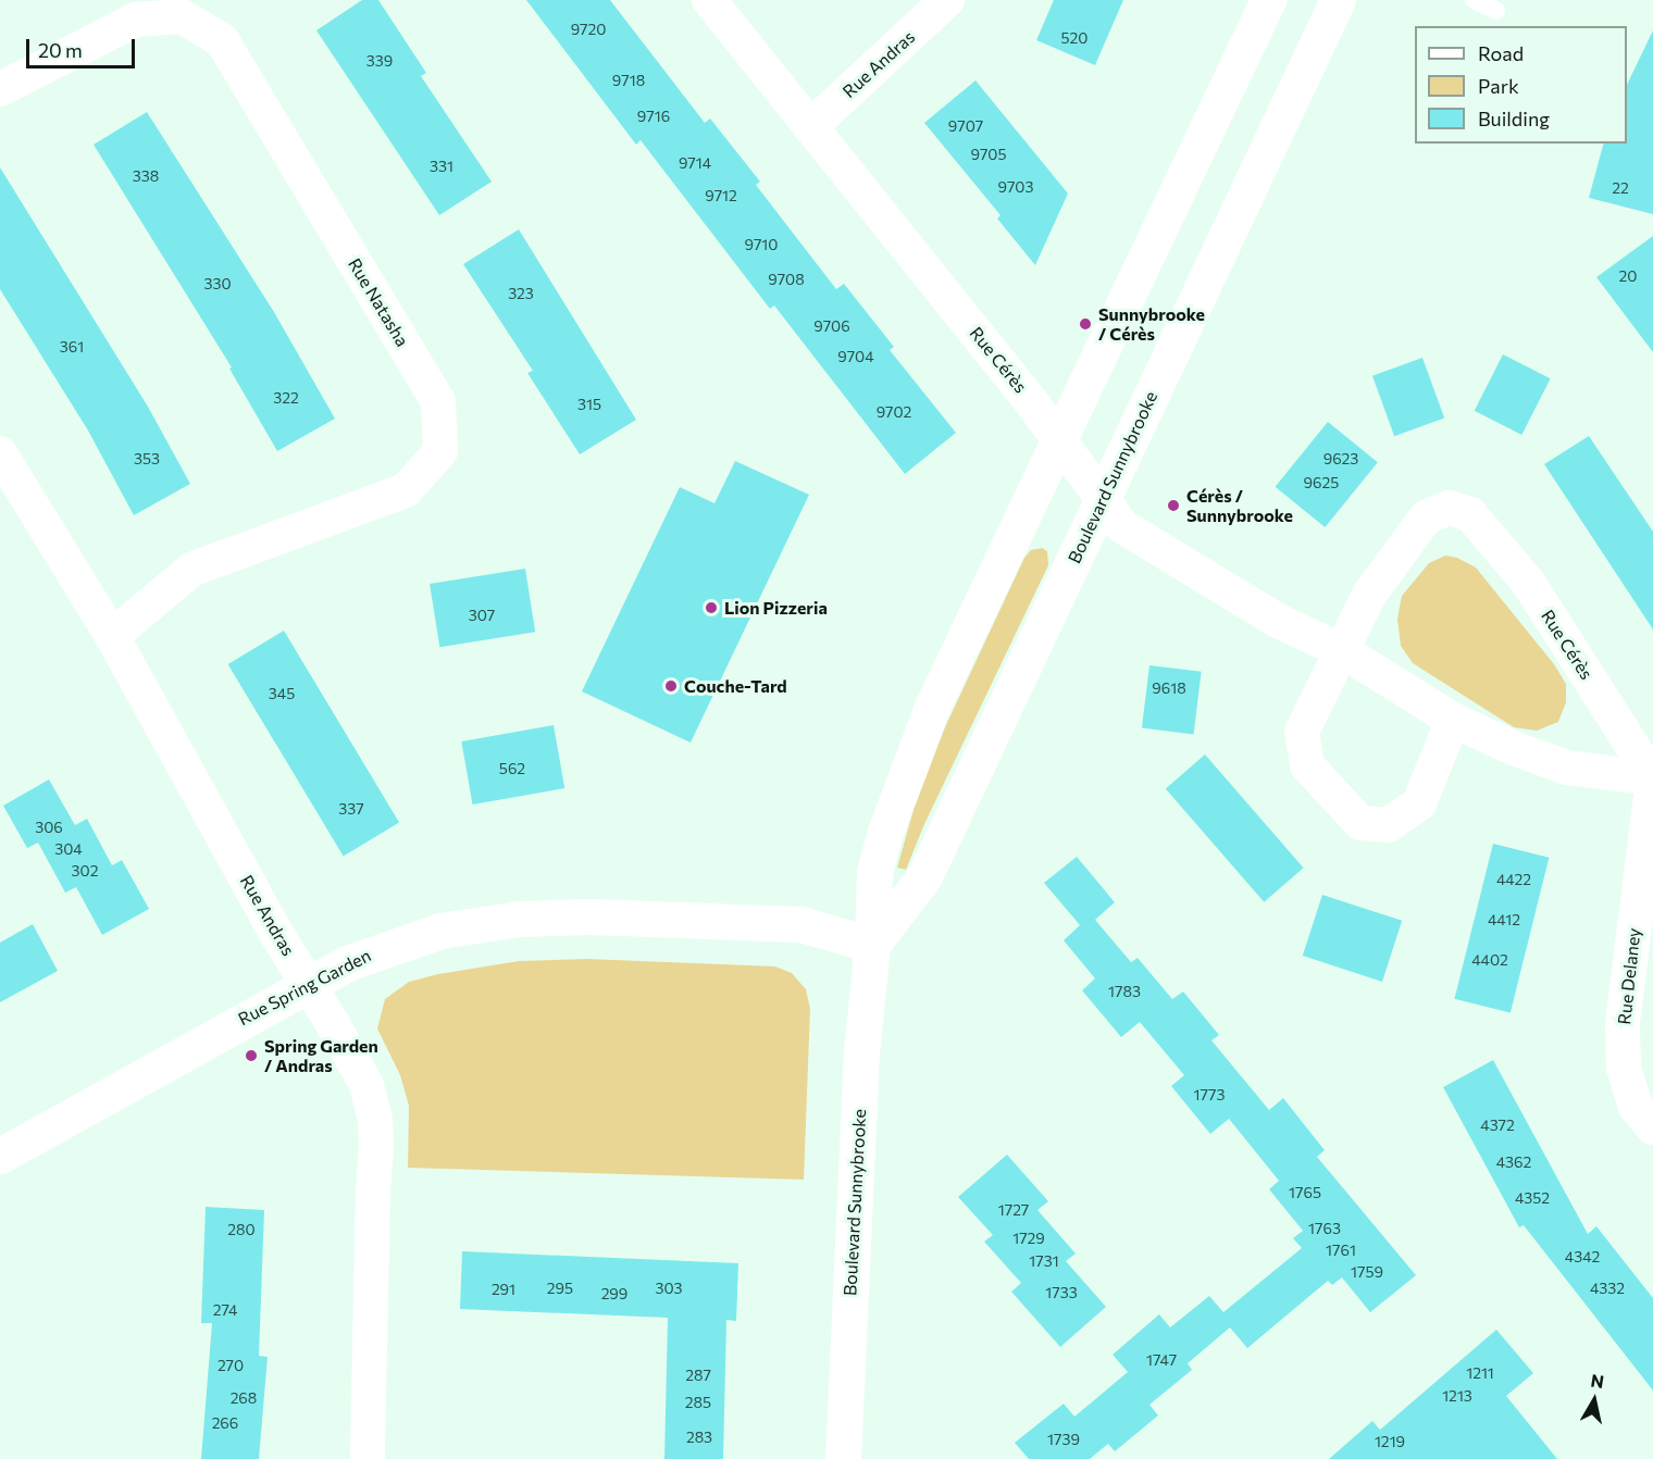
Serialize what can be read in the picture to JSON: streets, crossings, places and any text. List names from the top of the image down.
{
  "streets": {
    "street": [
      "Rue Andras",
      "Rue Natasha",
      "Rue Cérès",
      "Boulevard Sunnybrooke",
      "Rue Delaney",
      "Rue Spring Garden"
    ]
  },
  "crossings": [
    ["Rue Andras", "Rue Natasha"],
    ["Rue Andras", "Rue Cérès"],
    ["Rue Andras", "Rue Spring Garden"],
    ["Rue Cérès", "Boulevard Sunnybrooke"],
    ["Rue Cérès", "Rue Delaney"],
    ["Boulevard Sunnybrooke", "Rue Spring Garden"]
  ],
  "places": [
    "Sunnybrooke / Cérès",
    "Cérès / Sunnybrooke",
    "Lion Pizzeria",
    "Couche-Tard",
    "Spring Garden / Andras"
  ],
  "house_numbers": [
    "9720",
    "520",
    "339",
    "9718",
    "9716",
    "9707",
    "9705",
    "9714",
    "331",
    "338",
    "9703",
    "22",
    "9712",
    "9710",
    "20",
    "9708",
    "330",
    "323",
    "9706",
    "361",
    "9704",
    "322",
    "315",
    "9702",
    "353",
    "9623",
    "9625",
    "307",
    "9618",
    "345",
    "562",
    "337",
    "306",
    "304",
    "302",
    "4422",
    "4412",
    "4402",
    "1783",
    "1773",
    "4372",
    "4362",
    "1765",
    "4352",
    "1727",
    "1763",
    "280",
    "1729",
    "1761",
    "4342",
    "1731",
    "1759",
    "295",
    "303",
    "4332",
    "291",
    "1733",
    "299",
    "274",
    "1747",
    "270",
    "1211",
    "287",
    "1213",
    "268",
    "285",
    "266",
    "283",
    "1739",
    "1219"
  ],
  "legend": ["Road", "Park", "Building"],
  "scale_bar": "20 m",
  "north": "top"
}
